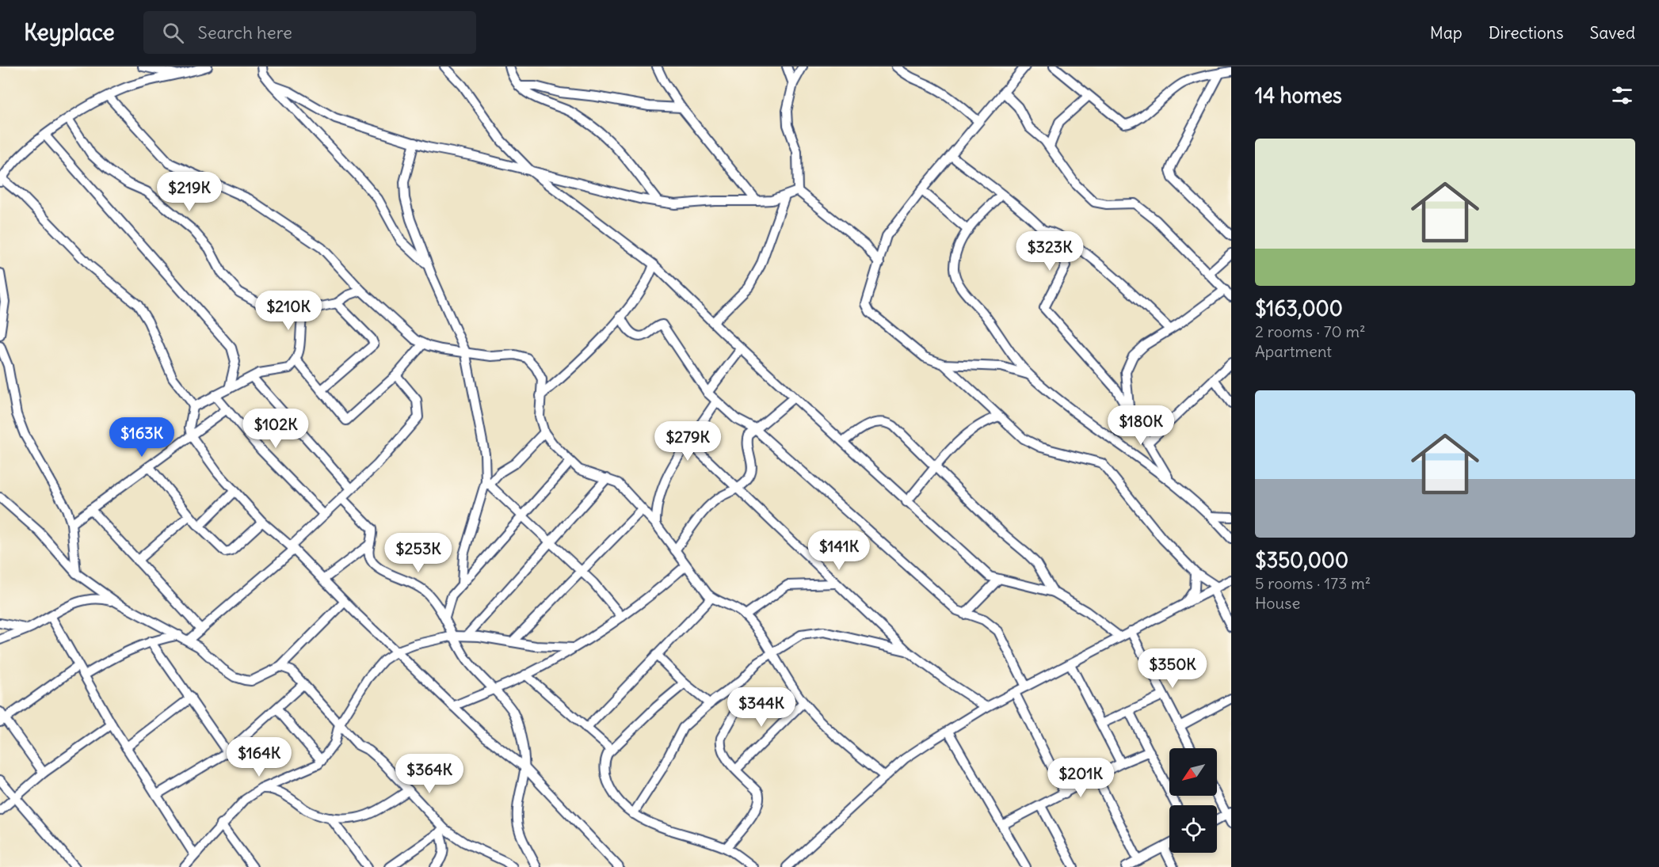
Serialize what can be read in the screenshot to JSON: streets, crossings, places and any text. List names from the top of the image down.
{
  "north": "bottom left",
  "page": {
    "header": "Keyplace",
    "search": "Search here",
    "nav": ["Map", "Directions", "Saved"],
    "heading": "14 homes",
    "list": [
      {
        "name": "$163,000",
        "note": "2 rooms · 70 m² · Apartment"
      },
      {
        "name": "$350,000",
        "note": "5 rooms · 173 m² · House"
      }
    ],
    "price": [
      "$219K",
      "$323K",
      "$210K",
      "$180K",
      "$102K",
      "$163K",
      "$279K",
      "$141K",
      "$253K",
      "$350K",
      "$344K",
      "$164K",
      "$364K",
      "$201K"
    ]
  }
}
